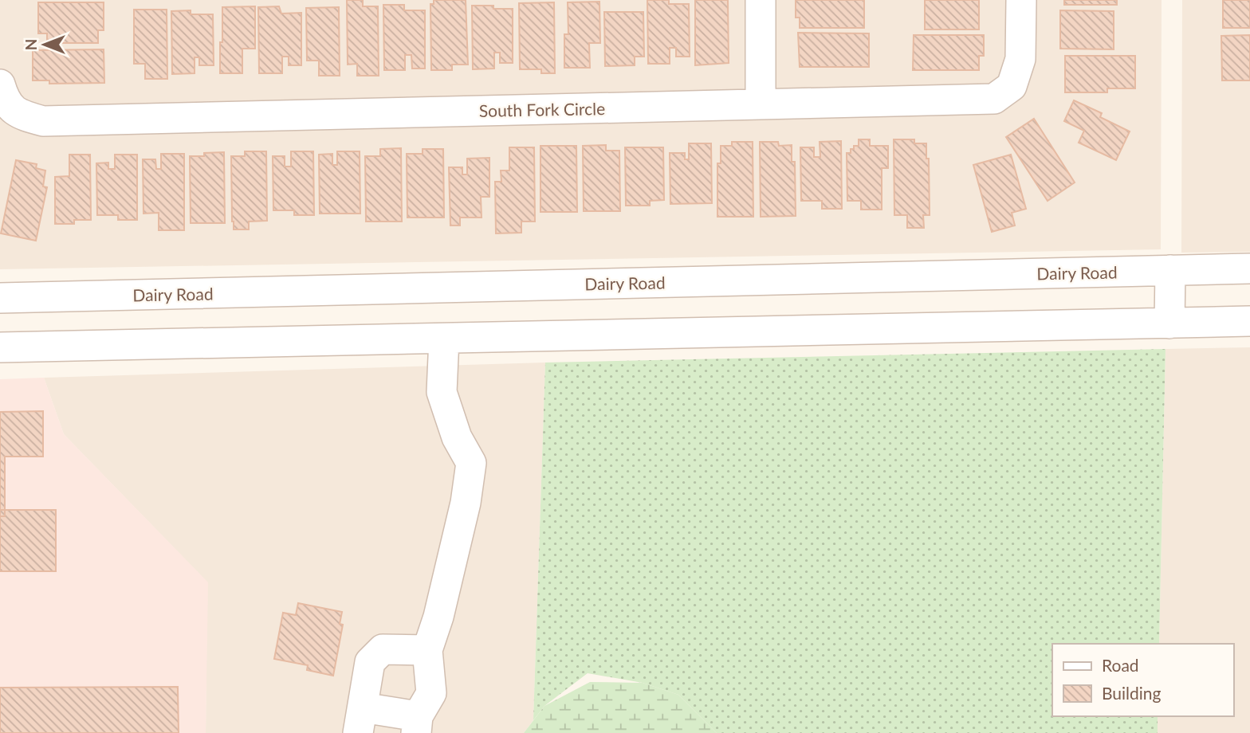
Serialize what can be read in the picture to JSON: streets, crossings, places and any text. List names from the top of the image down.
{
  "streets": {
    "street": ["South Fork Circle", "Dairy Road"]
  },
  "legend": ["Road", "Building"],
  "north": "left"
}
